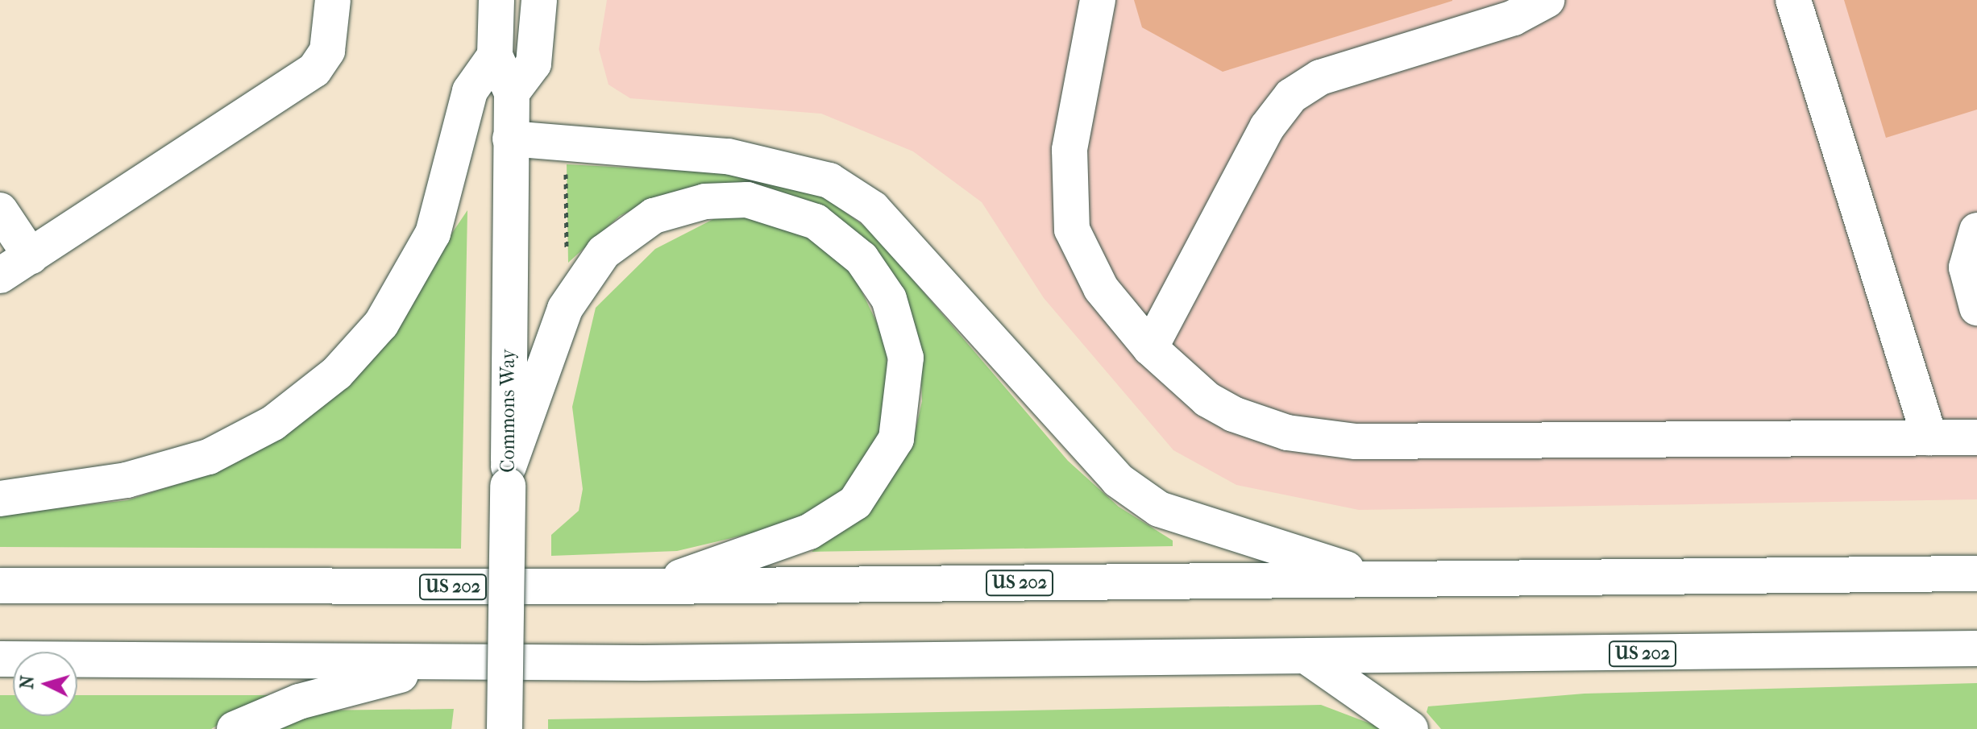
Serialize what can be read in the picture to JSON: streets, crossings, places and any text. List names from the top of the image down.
{
  "streets": {
    "main road": ["Commons Way", "US 202"]
  },
  "north": "left"
}
